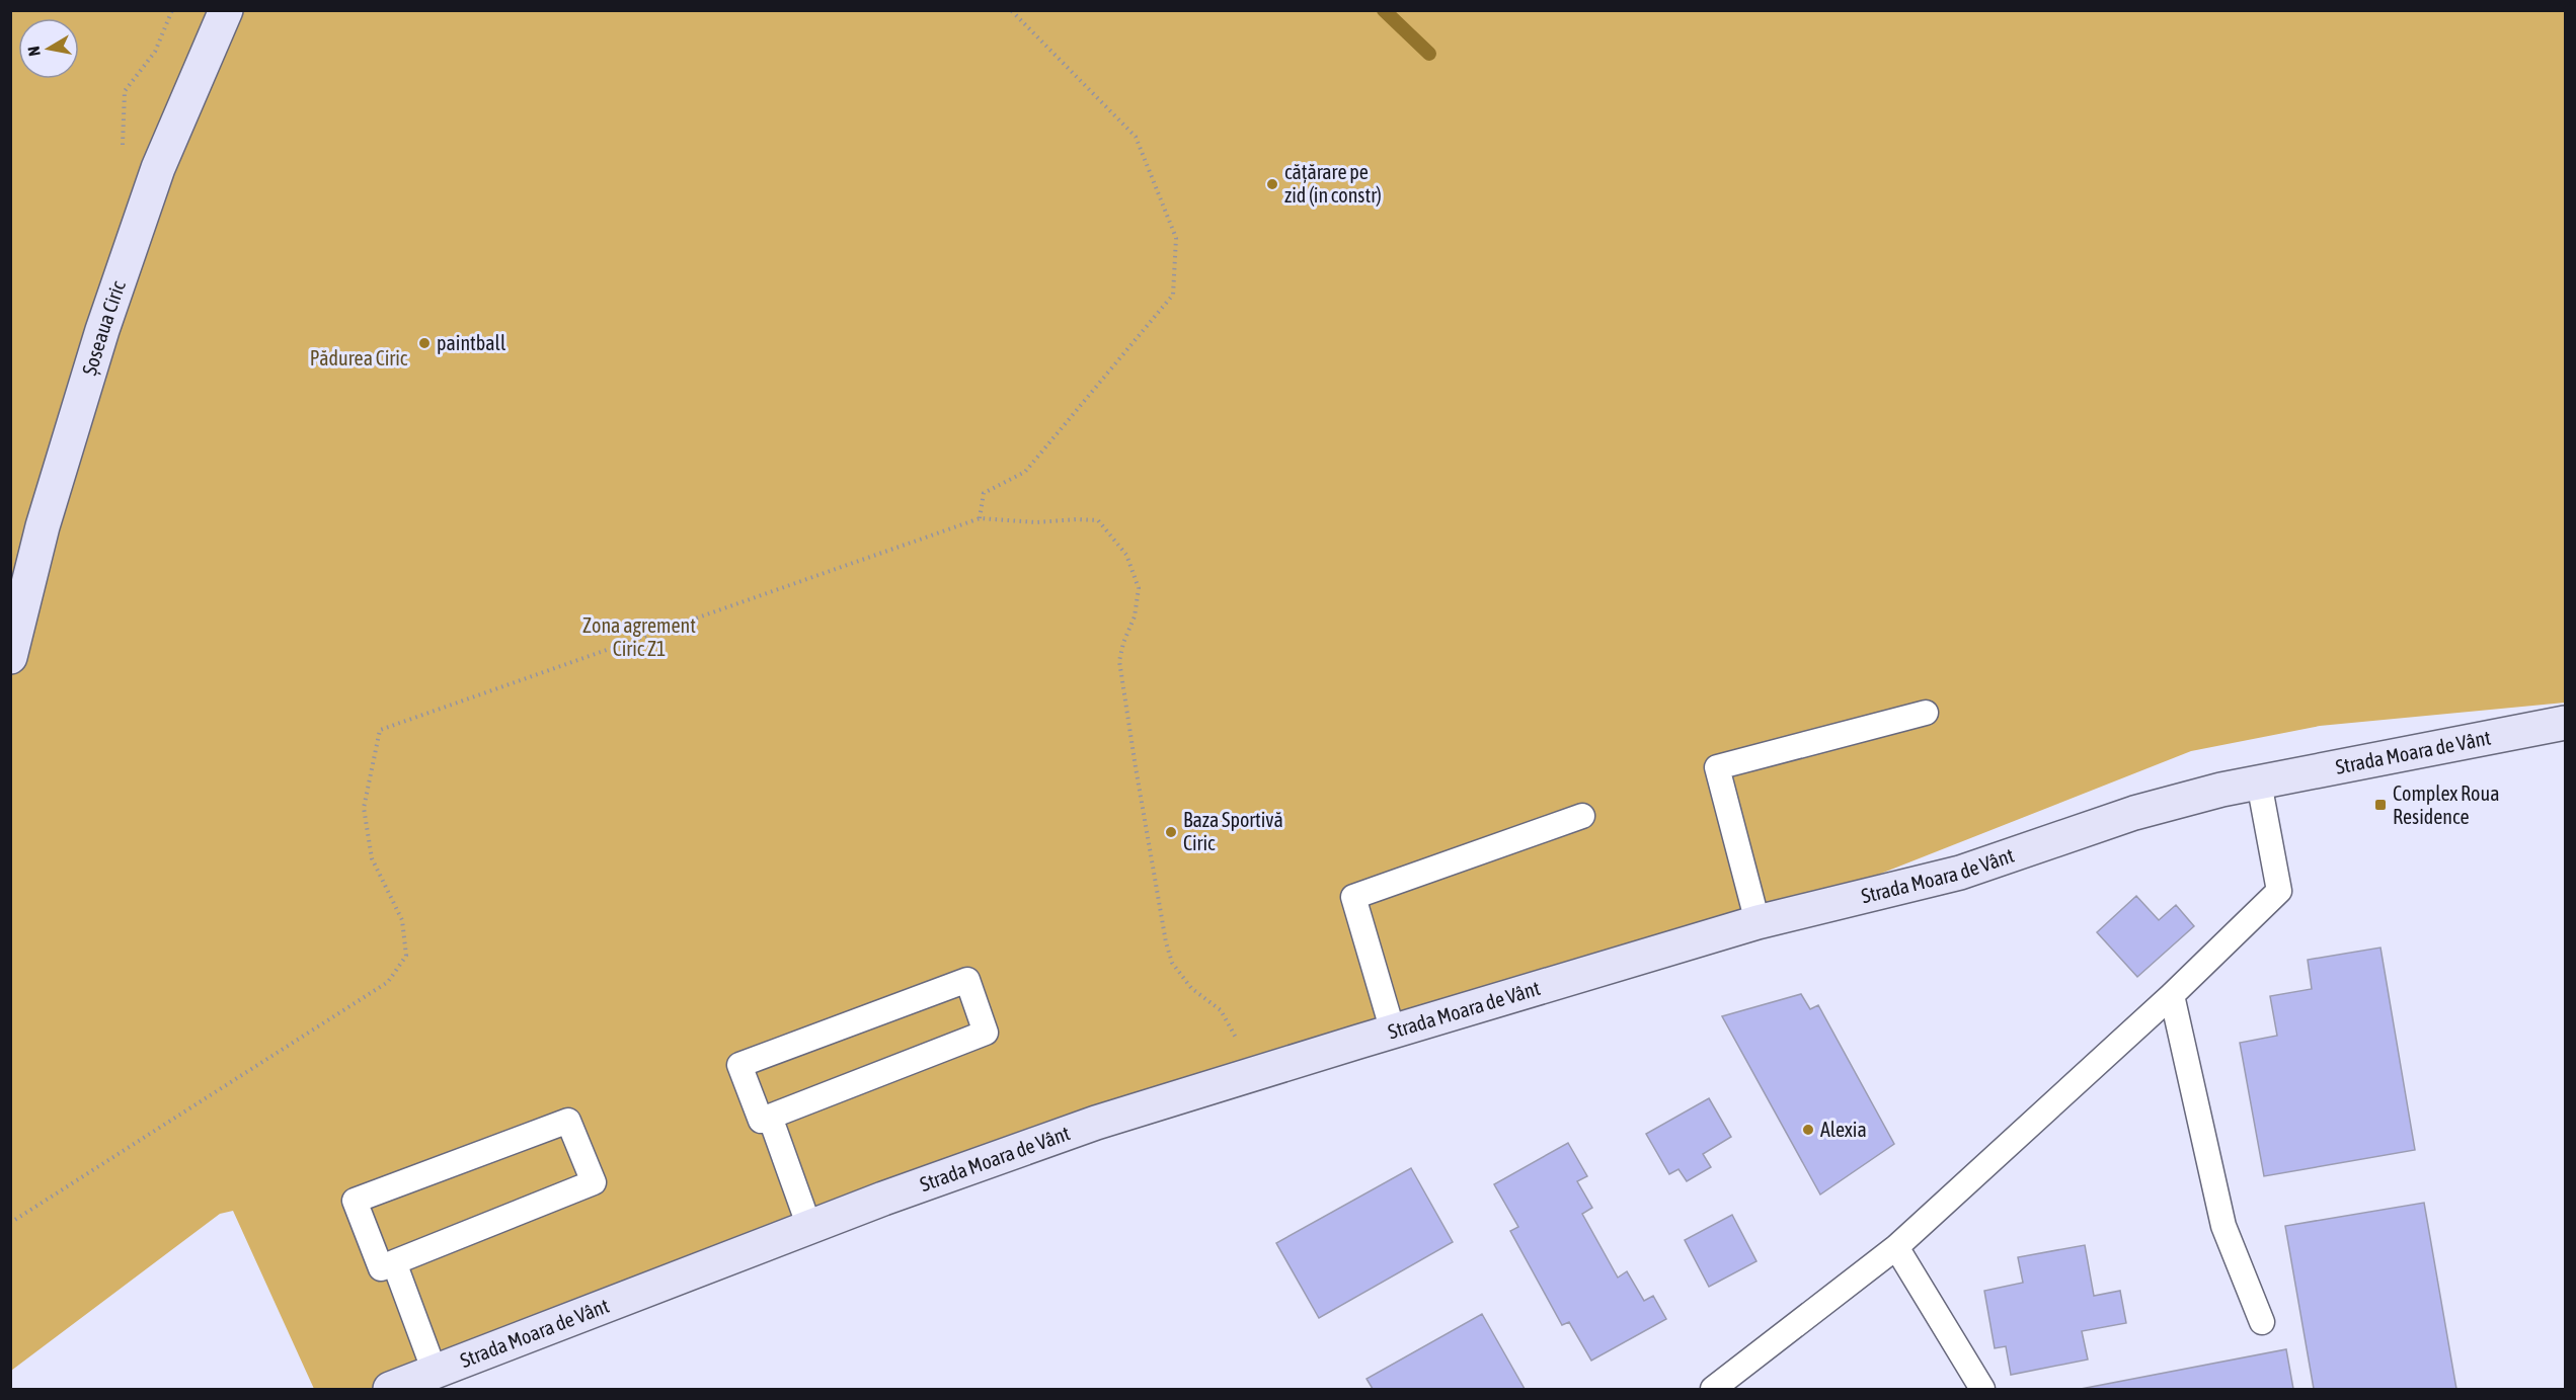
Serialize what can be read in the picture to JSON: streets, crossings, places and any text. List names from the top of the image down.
{
  "streets": {
    "main road": ["Șoseaua Ciric", "Strada Moara de Vânt"]
  },
  "parks": ["Pădurea Ciric", "Zona agrement Ciric Z1"],
  "places": {
    "other": [
      "cățărare pe zid (in constr)",
      "paintball",
      "Baza Sportivă Ciric",
      "Alexia"
    ],
    "transit": ["Complex Roua Residence"]
  },
  "north": "left"
}
